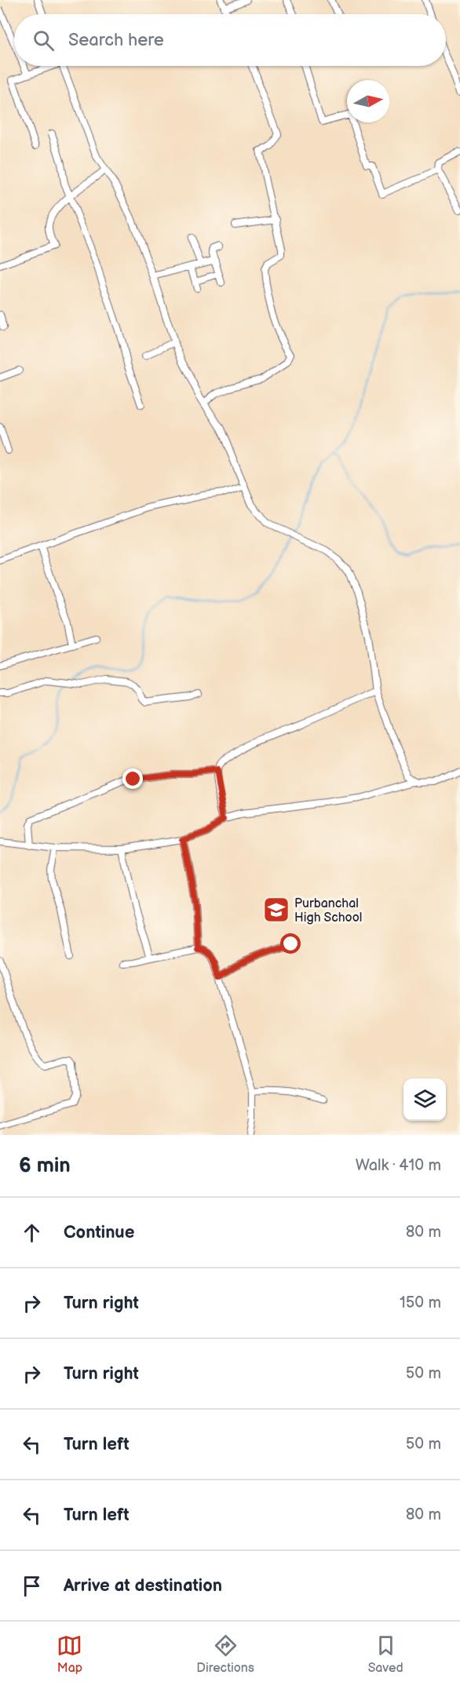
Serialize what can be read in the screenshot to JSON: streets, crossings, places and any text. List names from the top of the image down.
{
  "places": {
    "school or university": ["Purbanchal High School"]
  },
  "north": "right",
  "page": {
    "search": "Search here",
    "heading": ["6 min", "Walk · 410 m"],
    "list": [
      ["Continue", "80 m"],
      ["Turn right", "150 m"],
      ["Turn right", "50 m"],
      ["Turn left", "50 m"],
      ["Turn left", "80 m"],
      "Arrive at destination"
    ],
    "nav": ["Map", "Directions", "Saved"]
  }
}
